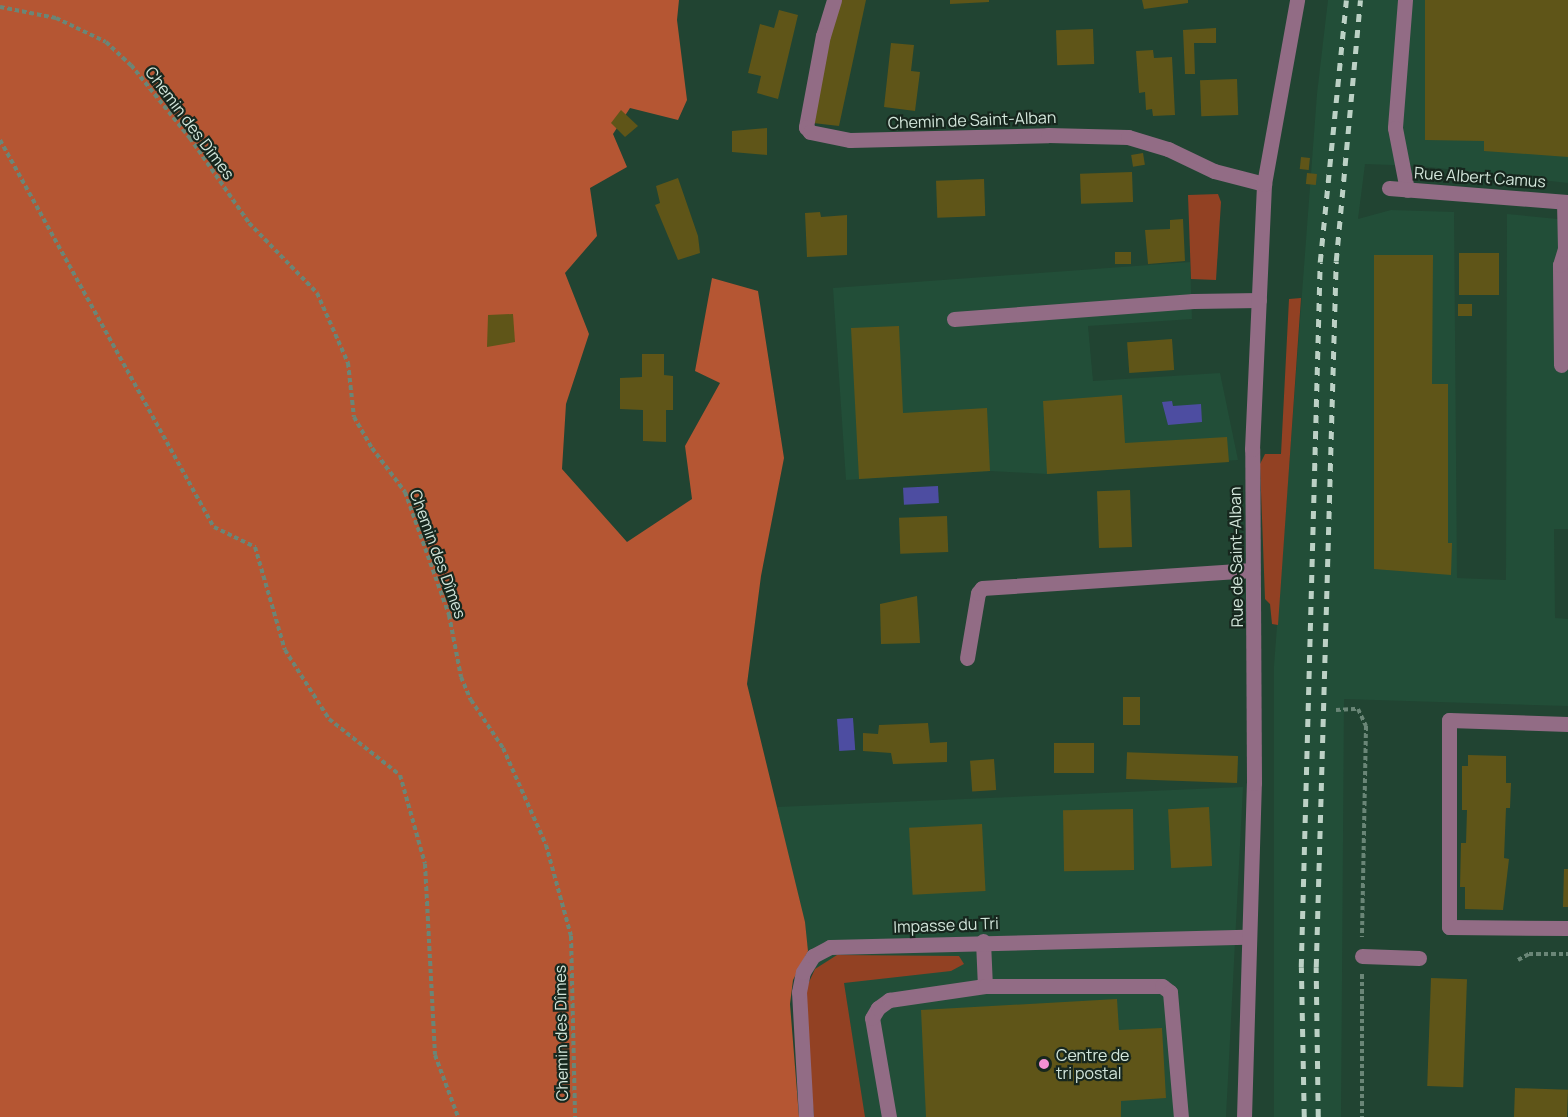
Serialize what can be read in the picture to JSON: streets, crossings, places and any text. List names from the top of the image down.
{
  "streets": {
    "street": [
      "Chemin de Saint-Alban",
      "Rue Albert Camus",
      "Rue de Saint-Alban",
      "Impasse du Tri"
    ],
    "path": ["Chemin des Dîmes"]
  },
  "crossings": [
    ["Chemin de Saint-Alban", "Rue de Saint-Alban"],
    ["Rue de Saint-Alban", "Impasse du Tri"]
  ],
  "places": ["Centre de tri postal"]
}
